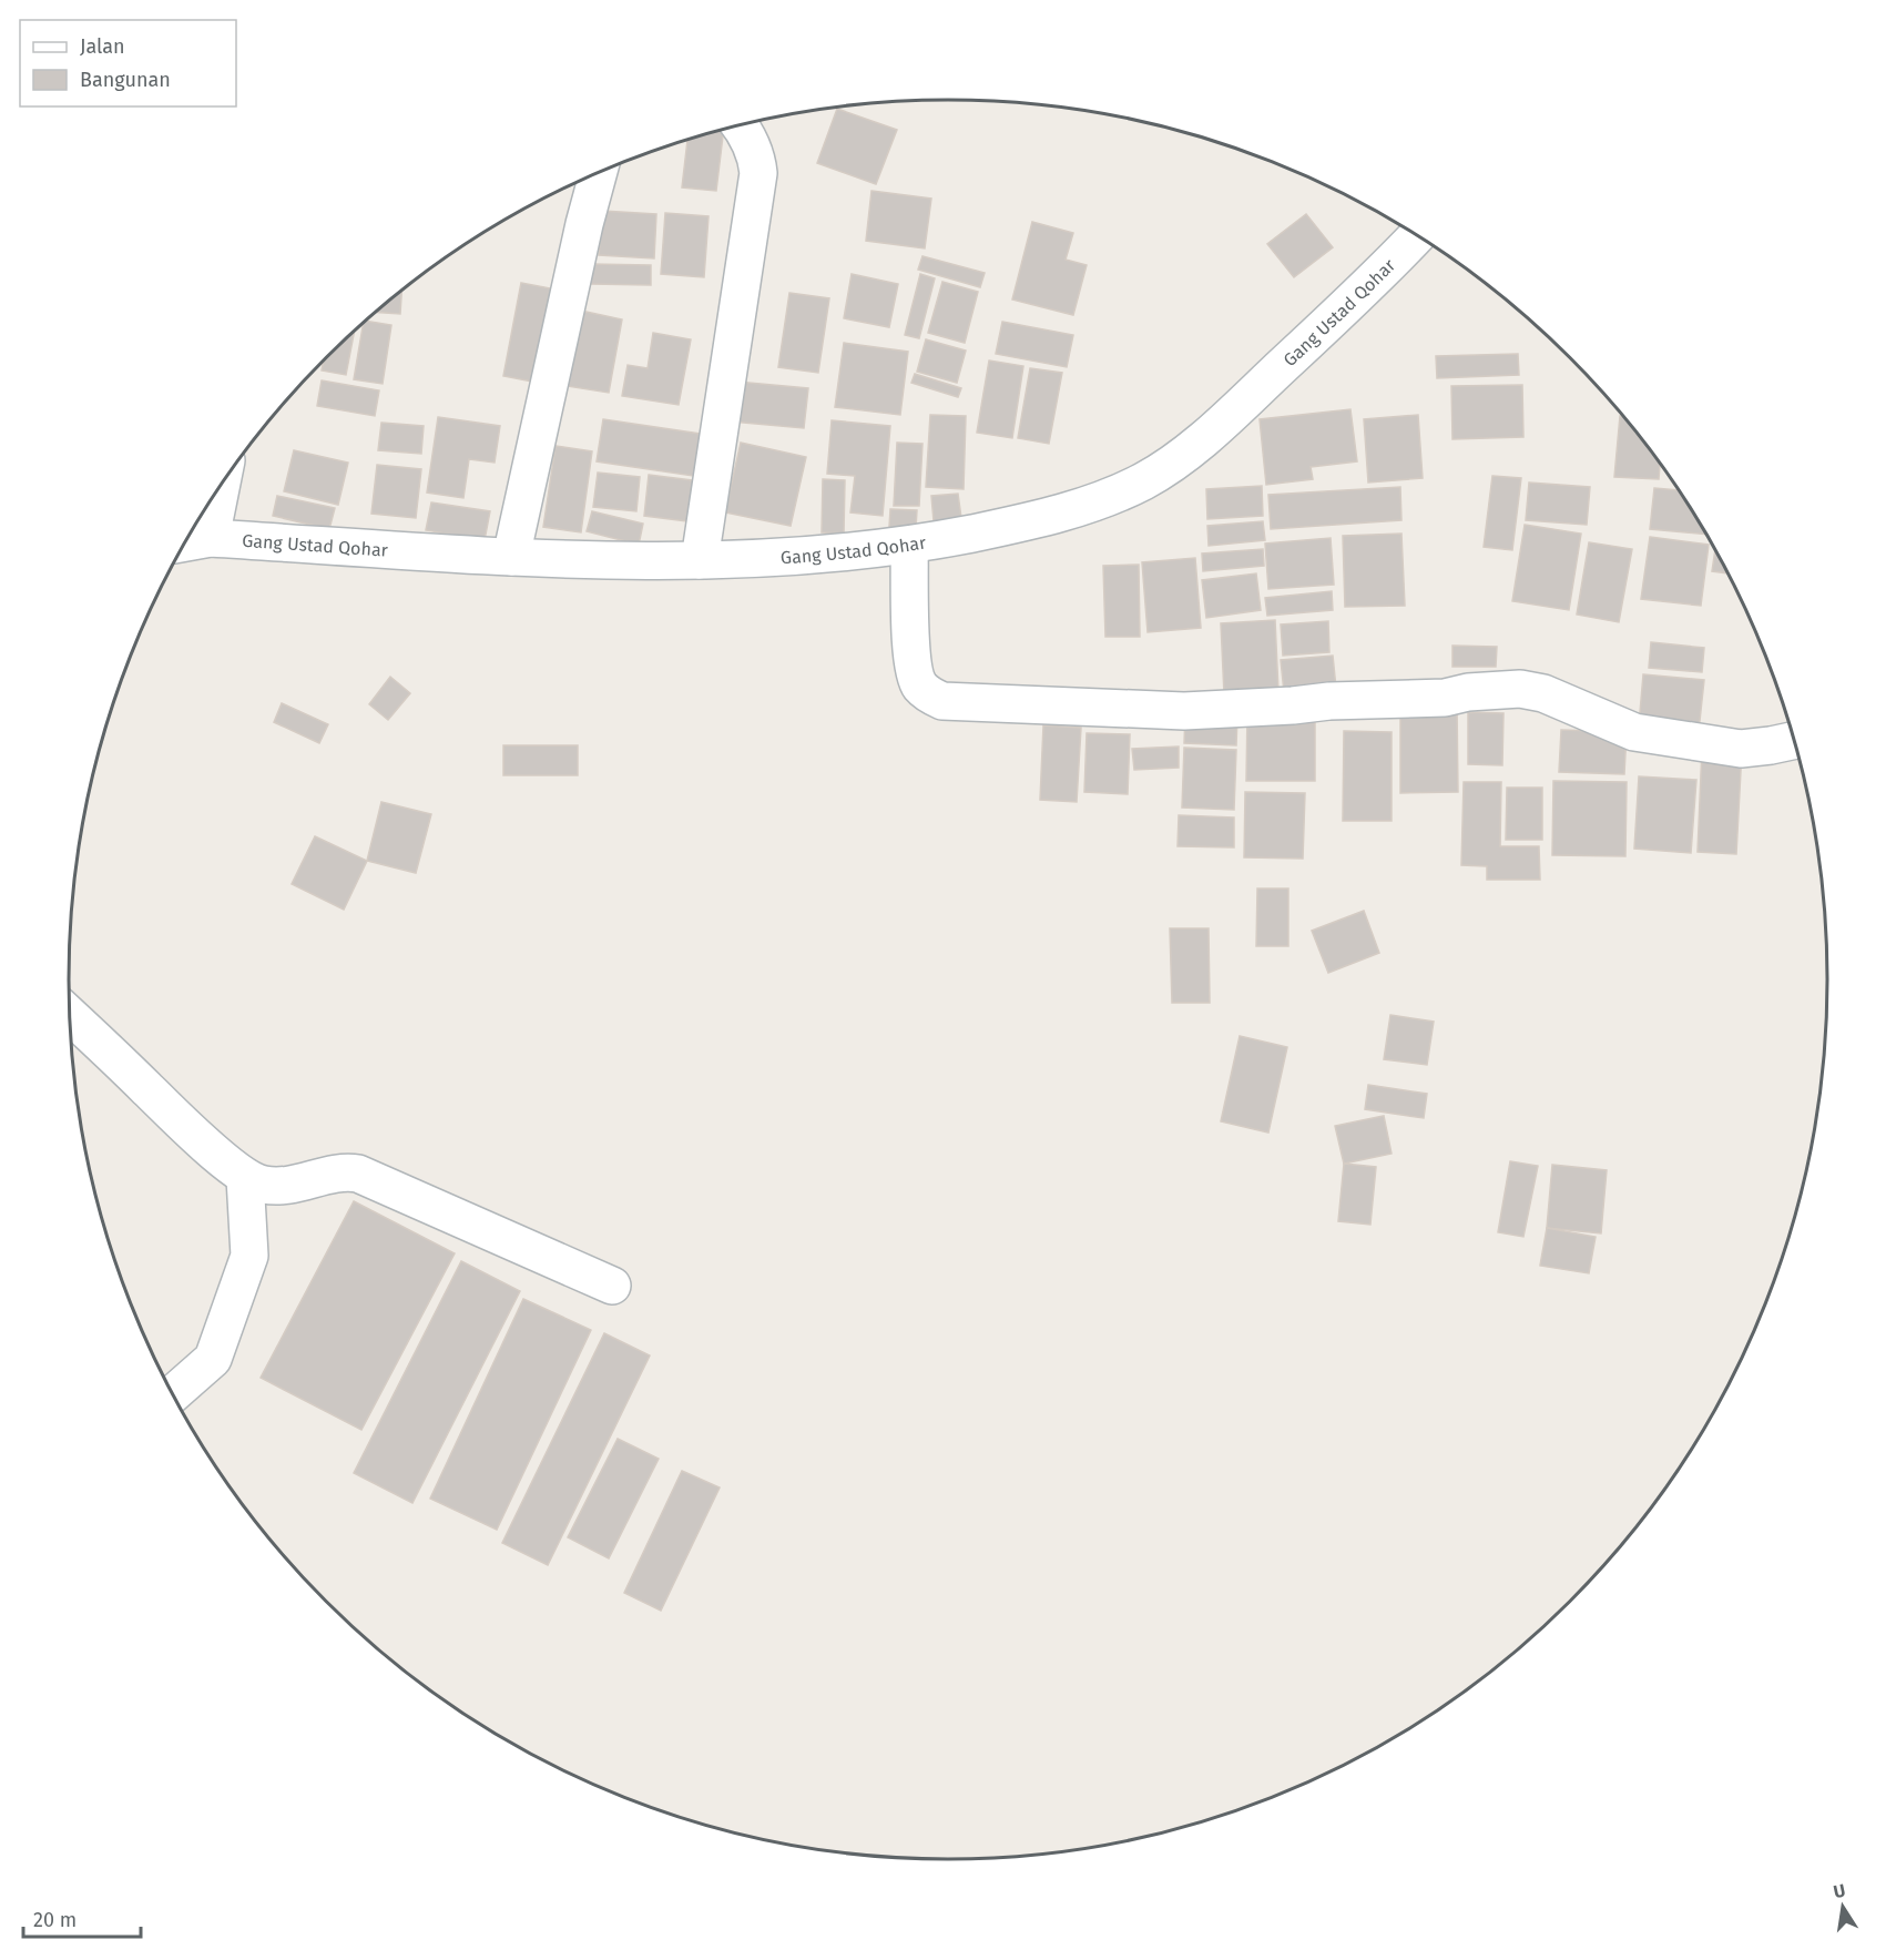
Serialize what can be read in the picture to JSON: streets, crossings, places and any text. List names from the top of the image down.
{
  "streets": {
    "street": ["Gang Ustad Qohar"]
  },
  "legend": ["Jalan", "Bangunan"],
  "scale_bar": "20 m",
  "north": "top"
}
